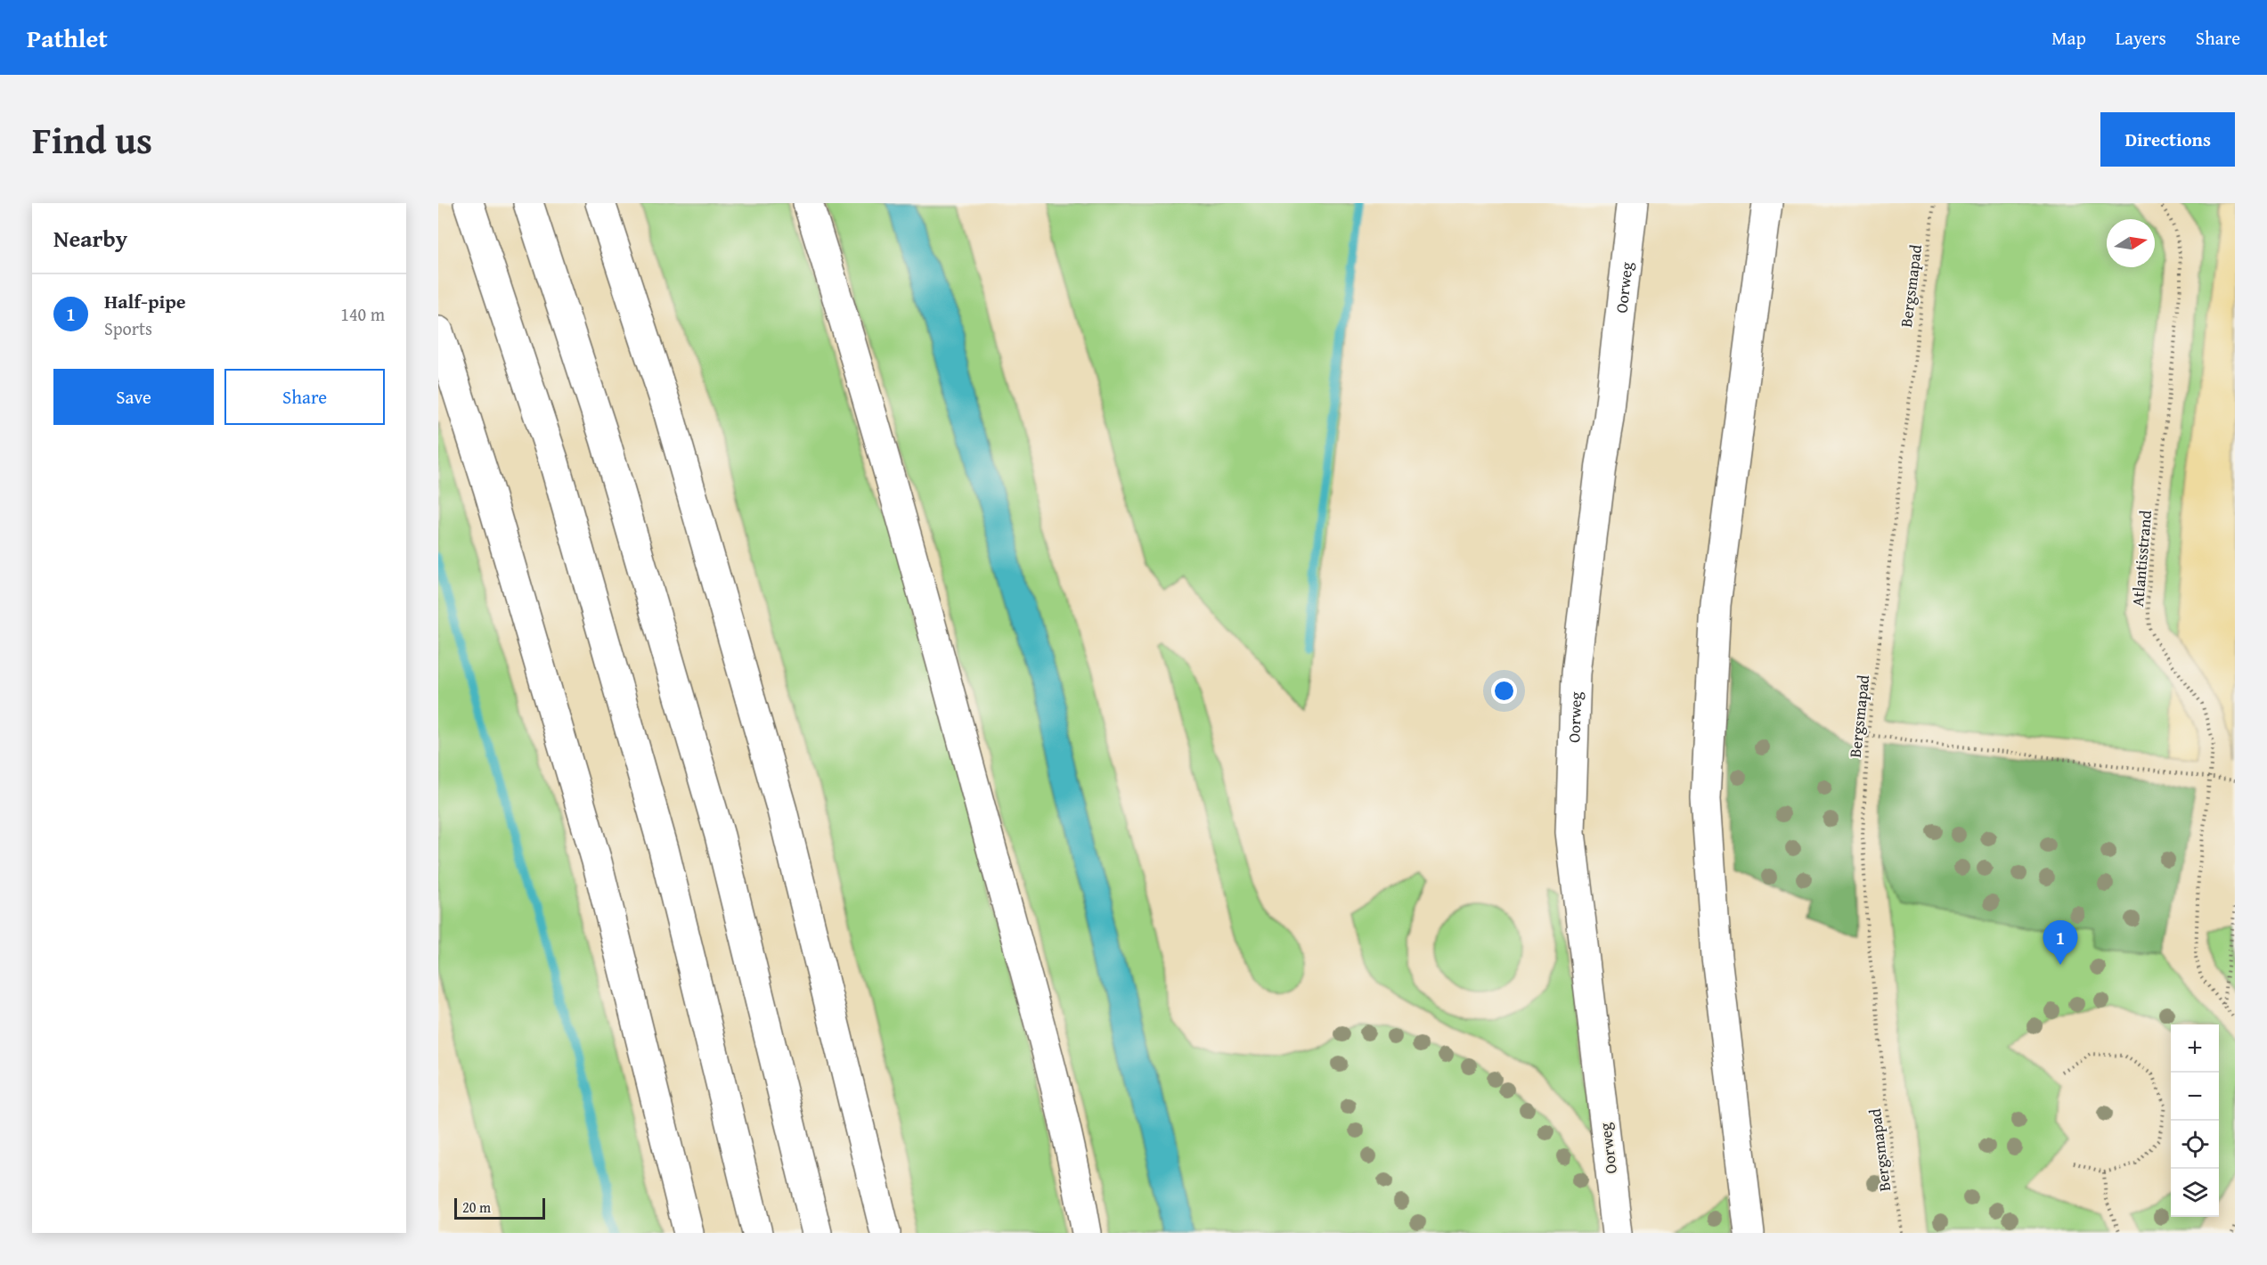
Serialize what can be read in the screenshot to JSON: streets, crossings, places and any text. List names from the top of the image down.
{
  "streets": {
    "main road": ["Oorweg"],
    "path": ["Bergsmapad", "Atlantisstrand"]
  },
  "scale_bar": "20 m",
  "north": "right",
  "page": {
    "header": "Pathlet",
    "nav": ["Map", "Layers", "Share"],
    "title": "Find us",
    "buttons": [
      "Directions",
      ["Save", "Share"]
    ],
    "heading": "Nearby",
    "list": [
      {
        "mark": "1",
        "name": "Half-pipe",
        "note": "Sports",
        "value": "140 m"
      }
    ],
    "pins": "1",
    "map_buttons": ["+", "−"],
    "scale": "20 m"
  }
}
